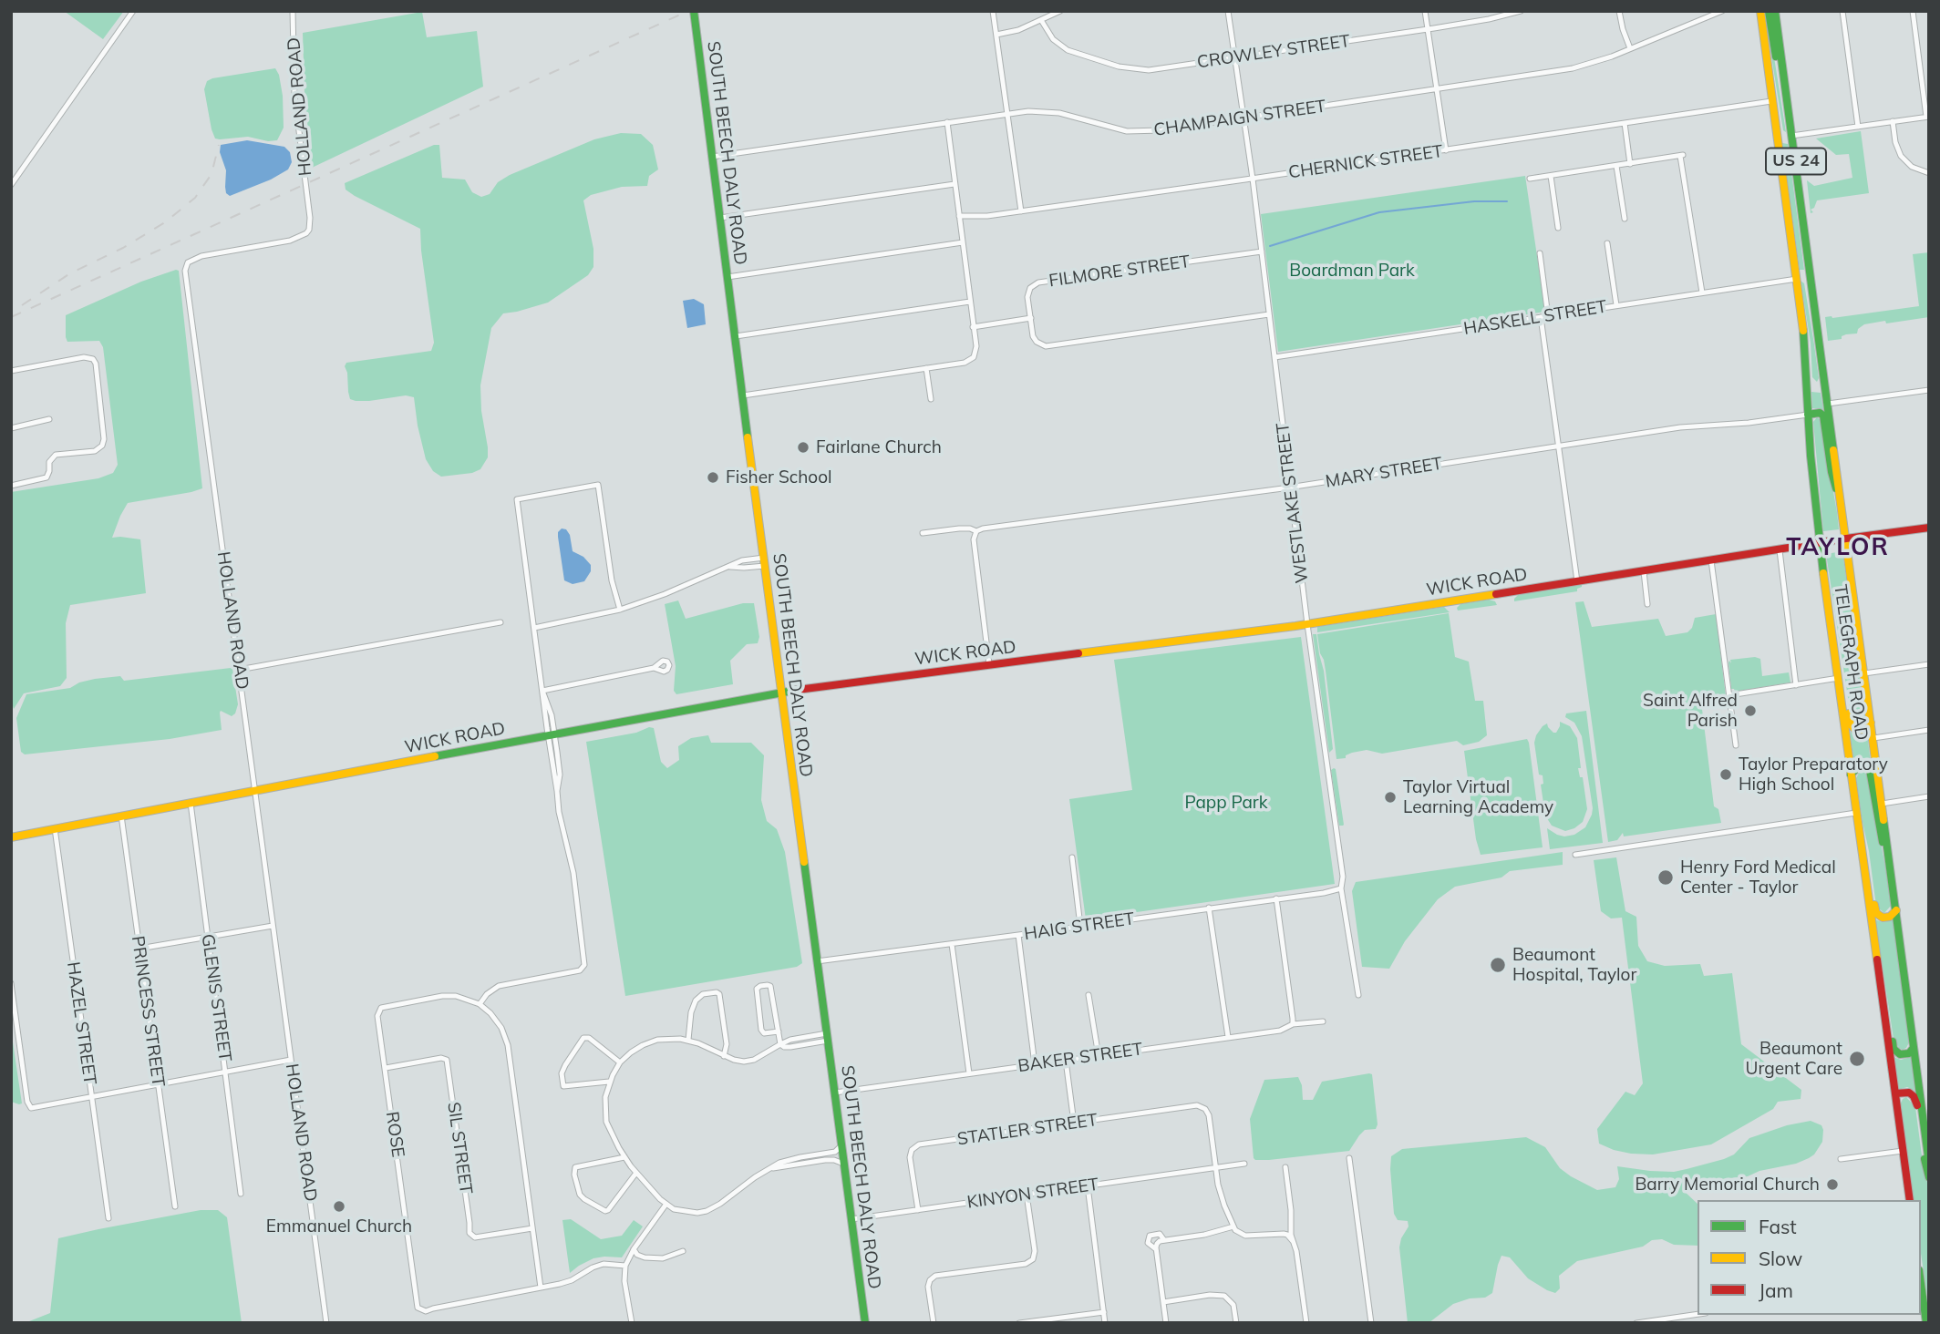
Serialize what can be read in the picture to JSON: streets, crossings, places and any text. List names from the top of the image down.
{
  "streets": {
    "main road": [
      "SOUTH BEECH DALY ROAD",
      "US 24",
      "WICK ROAD",
      "TELEGRAPH ROAD"
    ],
    "street": [
      "CROWLEY STREET",
      "HOLLAND ROAD",
      "CHAMPAIGN STREET",
      "CHERNICK STREET",
      "FILMORE STREET",
      "HASKELL STREET",
      "MARY STREET",
      "WESTLAKE STREET",
      "HAIG STREET",
      "GLENIS STREET",
      "PRINCESS STREET",
      "HAZEL STREET",
      "BAKER STREET",
      "STATLER STREET",
      "ROSE",
      "SIL STREET",
      "KINYON STREET"
    ]
  },
  "crossings": [
    ["CROWLEY STREET", "WESTLAKE STREET"],
    ["HOLLAND ROAD", "WICK ROAD"],
    ["CHAMPAIGN STREET", "SOUTH BEECH DALY ROAD"],
    ["CHAMPAIGN STREET", "WESTLAKE STREET"],
    ["SOUTH BEECH DALY ROAD", "WICK ROAD"],
    ["SOUTH BEECH DALY ROAD", "HAIG STREET"],
    ["SOUTH BEECH DALY ROAD", "BAKER STREET"],
    ["SOUTH BEECH DALY ROAD", "KINYON STREET"],
    ["CHERNICK STREET", "WESTLAKE STREET"],
    ["CHERNICK STREET", "TELEGRAPH ROAD"],
    ["FILMORE STREET", "WESTLAKE STREET"],
    ["HASKELL STREET", "WESTLAKE STREET"],
    ["HASKELL STREET", "TELEGRAPH ROAD"],
    ["MARY STREET", "WESTLAKE STREET"],
    ["MARY STREET", "TELEGRAPH ROAD"],
    ["WESTLAKE STREET", "WICK ROAD"],
    ["WESTLAKE STREET", "HAIG STREET"],
    ["WICK ROAD", "TELEGRAPH ROAD"],
    ["WICK ROAD", "GLENIS STREET"],
    ["WICK ROAD", "PRINCESS STREET"],
    ["WICK ROAD", "HAZEL STREET"],
    ["STATLER STREET", "KINYON STREET"],
    ["ROSE", "SIL STREET"]
  ],
  "districts": ["TAYLOR"],
  "parks": ["Boardman Park", "Papp Park"],
  "places": [
    "Fairlane Church",
    "Fisher School",
    "Saint Alfred Parish",
    "Taylor Preparatory High School",
    "Taylor Virtual Learning Academy",
    "Henry Ford Medical Center - Taylor",
    "Beaumont Hospital, Taylor",
    "Beaumont Urgent Care",
    "Barry Memorial Church",
    "Emmanuel Church"
  ],
  "legend": ["Fast", "Slow", "Jam"]
}
